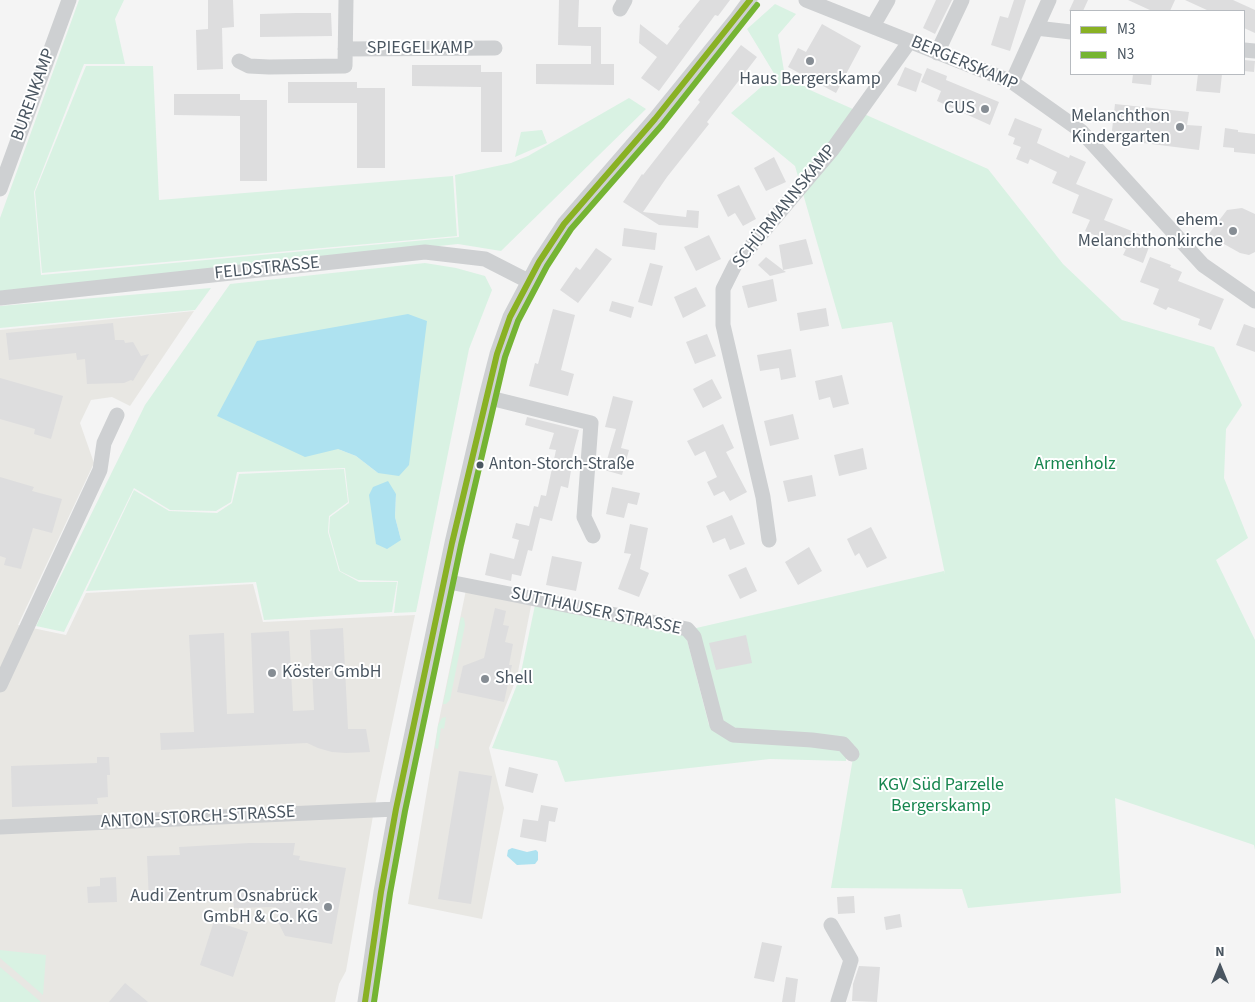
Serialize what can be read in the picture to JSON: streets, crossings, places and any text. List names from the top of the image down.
{
  "streets": {
    "street": [
      "SPIEGELKAMP",
      "BERGERSKAMP",
      "BURENKAMP",
      "SCHÜRMANNSKAMP",
      "FELDSTRASSE",
      "SUTTHAUSER STRASSE",
      "ANTON-STORCH-STRASSE"
    ]
  },
  "crossings": [
    ["BERGERSKAMP", "SCHÜRMANNSKAMP"]
  ],
  "parks": ["Armenholz", "KGV Süd Parzelle Bergerskamp"],
  "places": [
    "Haus Bergerskamp",
    "CUS",
    "Melanchthon Kindergarten",
    "ehem. Melanchthonkirche",
    "Anton-Storch-Straße",
    "Köster GmbH",
    "Shell",
    "Audi Zentrum Osnabrück GmbH & Co. KG"
  ],
  "lines": ["transit line M3", "transit line N3"],
  "legend": ["M3", "N3"],
  "north": "top"
}
